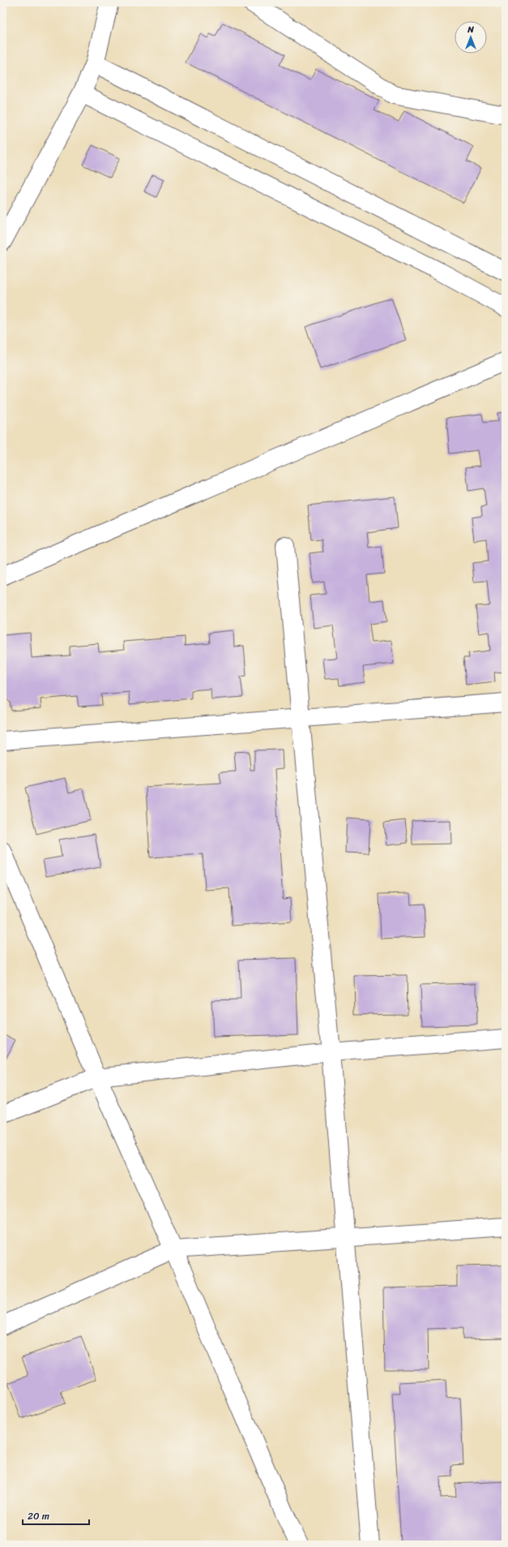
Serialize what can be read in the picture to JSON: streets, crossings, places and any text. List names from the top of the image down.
{
  "scale_bar": "20 m",
  "north": "top"
}
